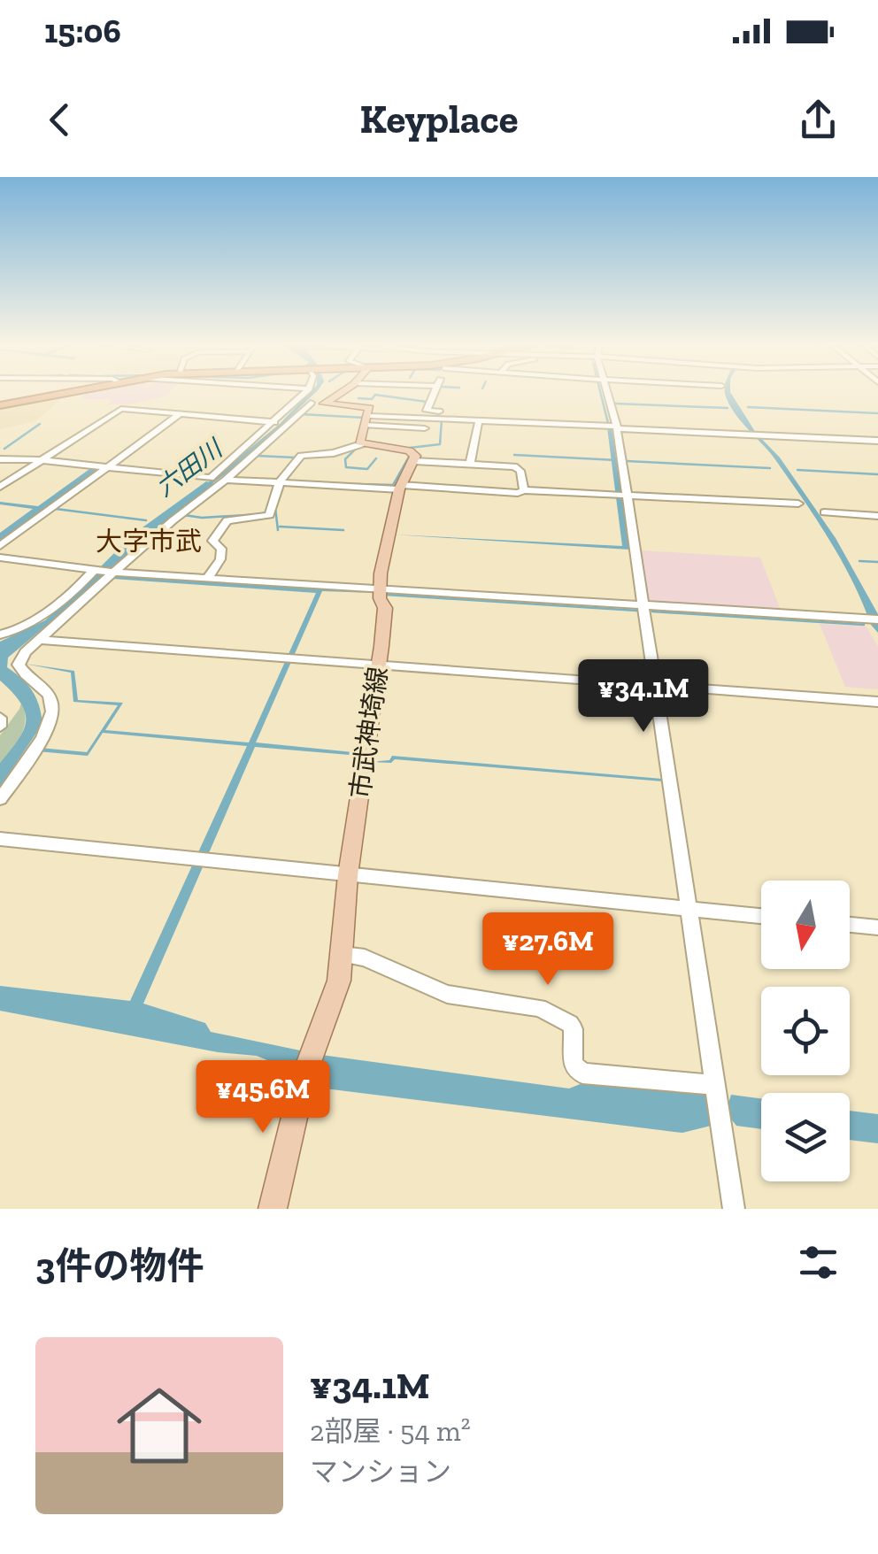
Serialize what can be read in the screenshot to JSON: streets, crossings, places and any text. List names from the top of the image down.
{
  "streets": {
    "main road": ["市武神埼線"]
  },
  "districts": ["大字市武"],
  "water": ["六田川"],
  "north": "bottom",
  "page": {
    "status": "15:06",
    "header": "Keyplace",
    "price": ["¥34.1M", "¥27.6M", "¥45.6M"],
    "heading": "3件の物件",
    "list": [
      {
        "name": "¥34.1M",
        "note": "2部屋 · 54 m² · マンション"
      }
    ]
  }
}
